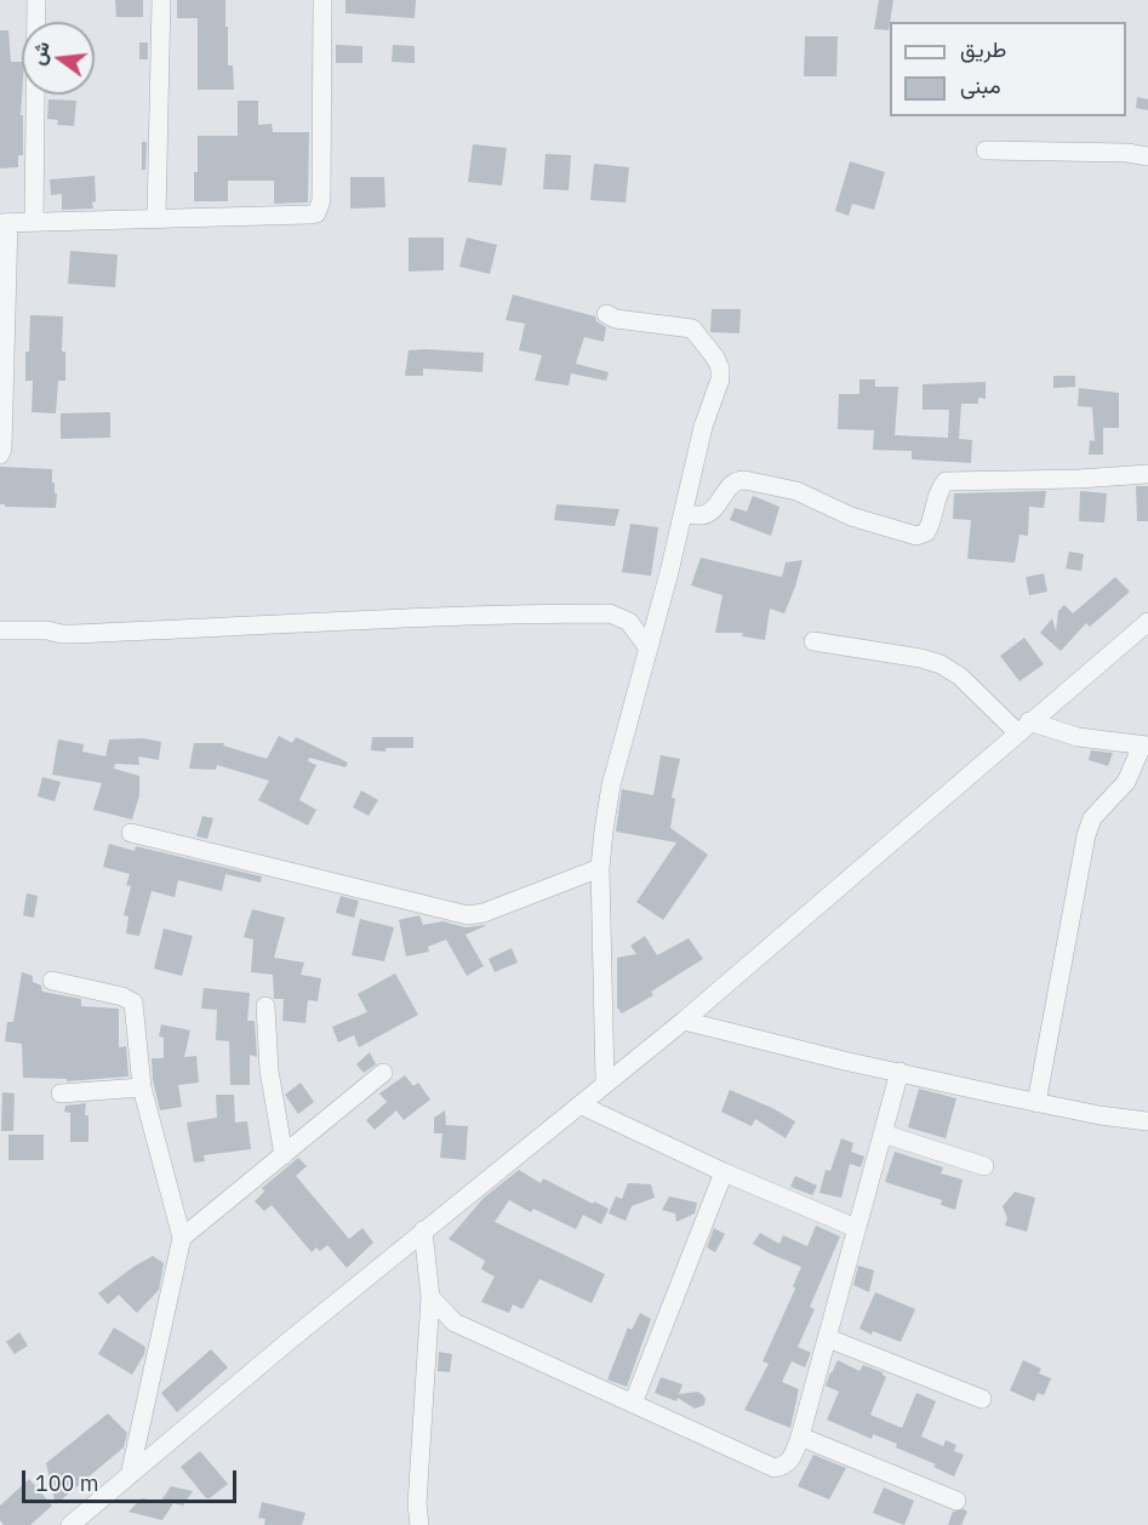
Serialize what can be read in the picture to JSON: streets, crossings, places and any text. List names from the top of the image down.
{
  "legend": ["طريق", "مبنى"],
  "scale_bar": "100 m",
  "north": "left"
}
